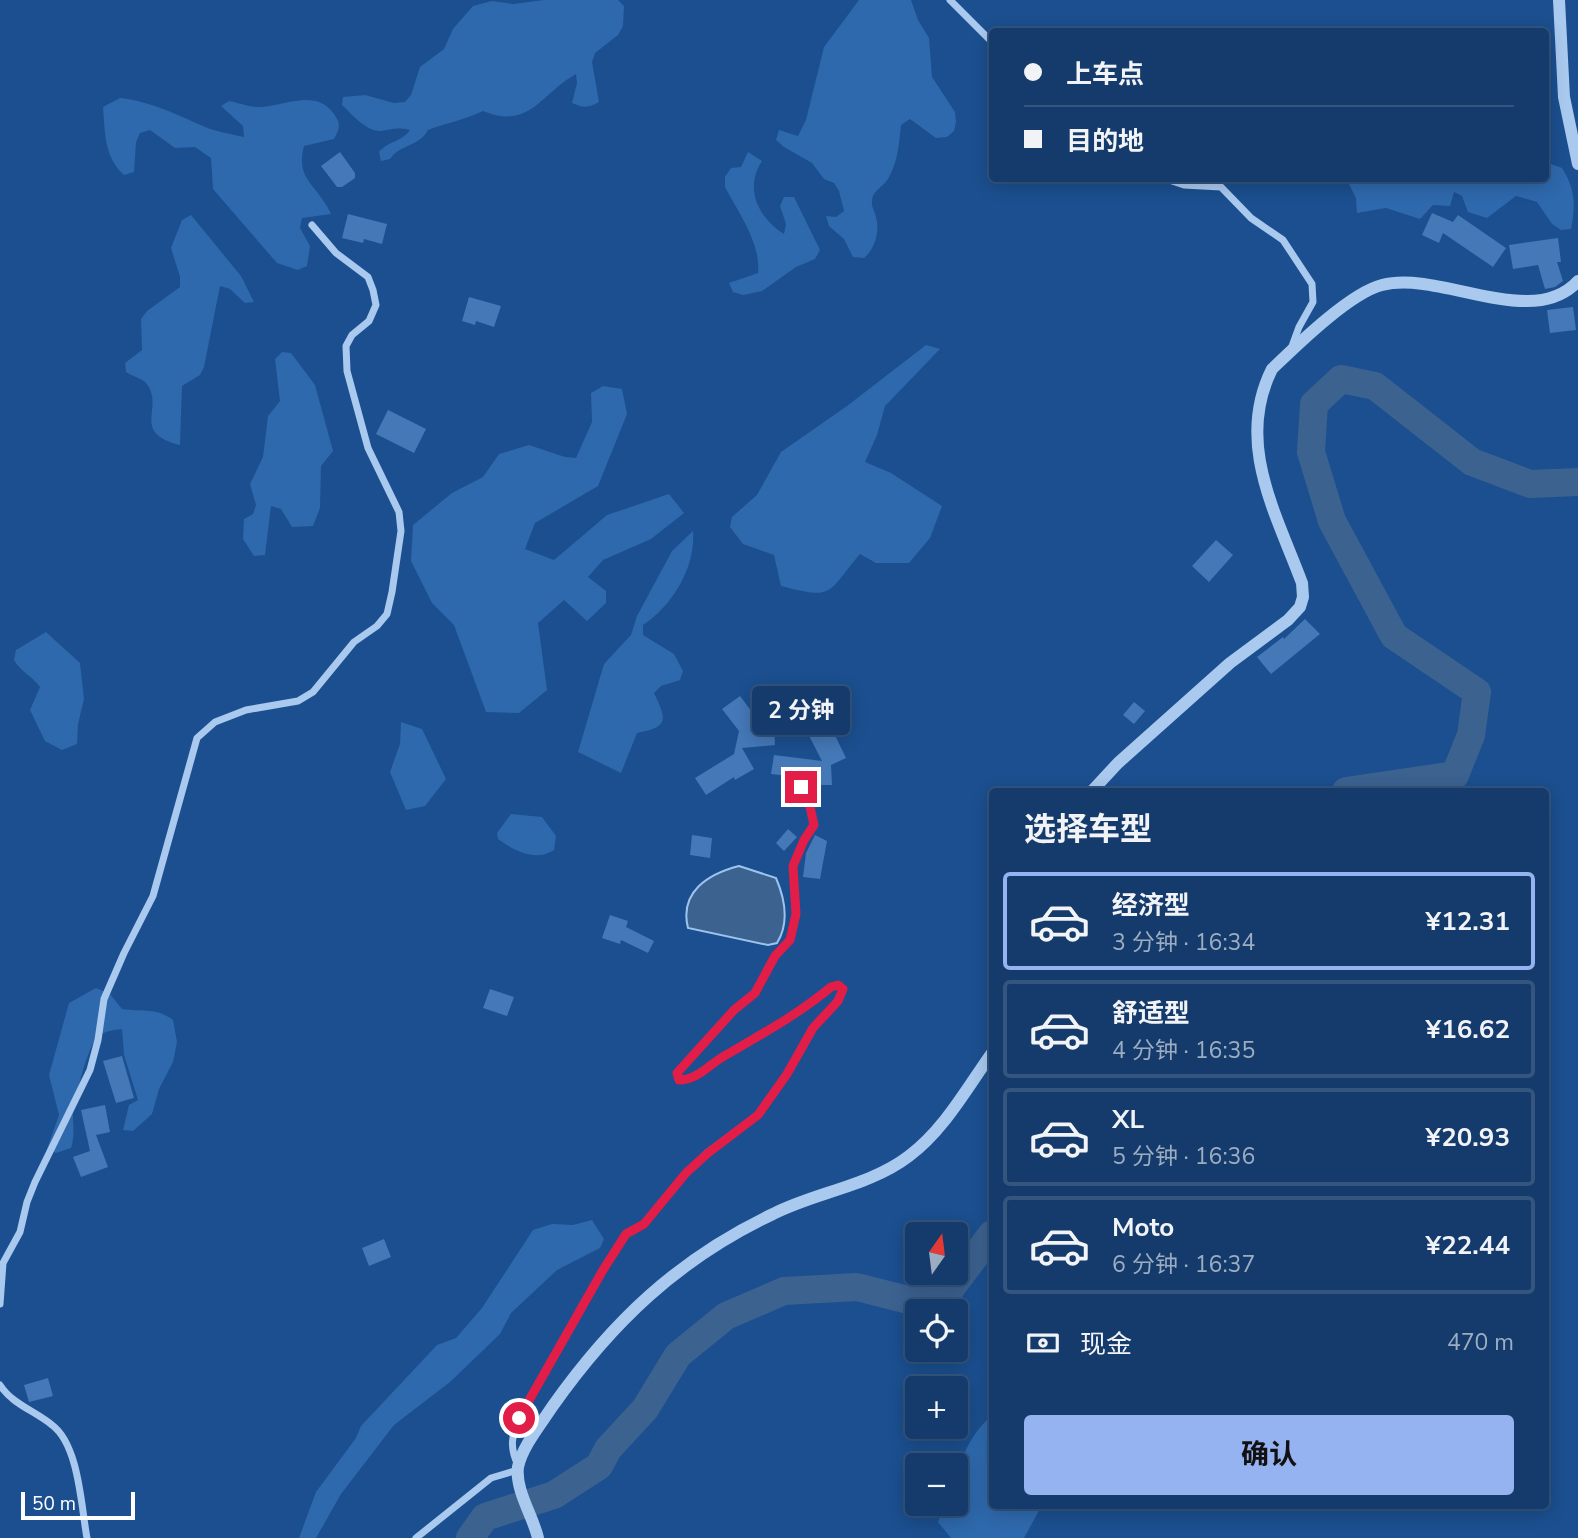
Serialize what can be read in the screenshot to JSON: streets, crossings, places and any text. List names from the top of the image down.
{
  "scale_bar": "50 m",
  "north": "top",
  "page": {
    "banner": ["上车点", "目的地"],
    "bubble": "2 分钟",
    "heading": "选择车型",
    "list": [
      {
        "name": "经济型",
        "note": "3 分钟 · 16:34",
        "value": "¥12.31"
      },
      {
        "name": "舒适型",
        "note": "4 分钟 · 16:35",
        "value": "¥16.62"
      },
      {
        "name": "XL",
        "note": "5 分钟 · 16:36",
        "value": "¥20.93"
      },
      {
        "name": "Moto",
        "note": "6 分钟 · 16:37",
        "value": "¥22.44"
      }
    ],
    "map_buttons": ["+", "−"],
    "pay": ["现金", "470 m"],
    "buttons": "确认",
    "scale": "50 m"
  }
}
